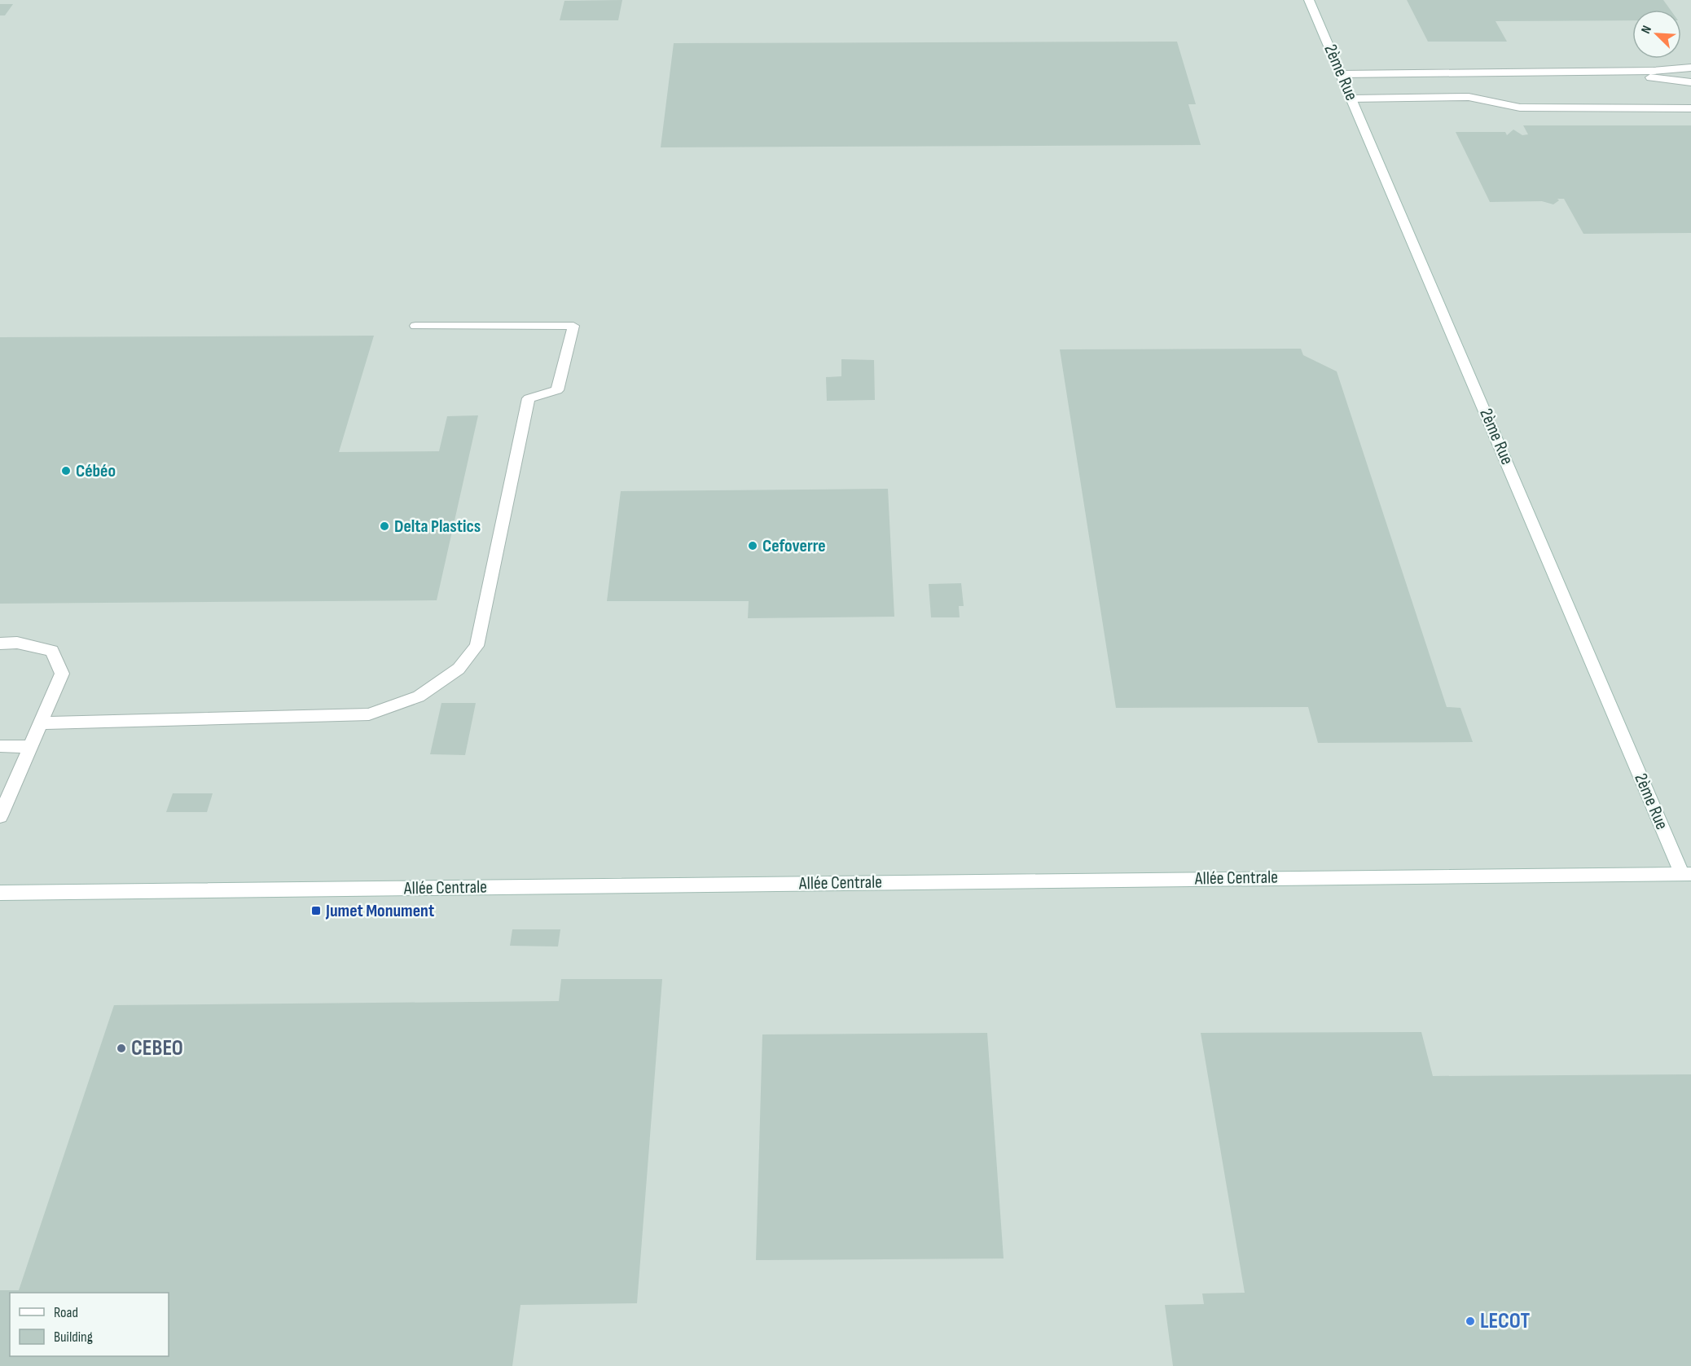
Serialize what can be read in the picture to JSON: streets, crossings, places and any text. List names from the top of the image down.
{
  "streets": {
    "street": ["2ème Rue", "Allée Centrale"]
  },
  "crossings": [
    ["2ème Rue", "Allée Centrale"]
  ],
  "places": {
    "other": [
      "Cébéo",
      "Delta Plastics",
      "Cefoverre",
      "CEBEO",
      "LECOT"
    ],
    "transit": ["Jumet Monument"]
  },
  "legend": ["Road", "Building"],
  "north": "top left"
}
